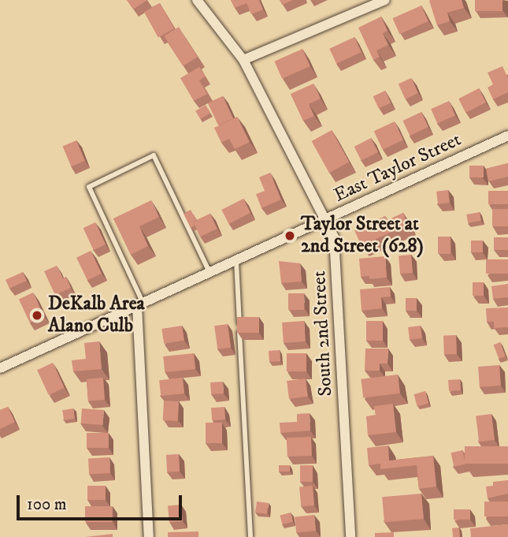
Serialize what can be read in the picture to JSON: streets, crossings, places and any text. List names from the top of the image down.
{
  "streets": {
    "street": ["East Taylor Street", "South 2nd Street"]
  },
  "crossings": [
    ["East Taylor Street", "South 2nd Street"]
  ],
  "places": ["Taylor Street at 2nd Street (628)", "DeKalb Area Alano Culb"],
  "scale_bar": "100 m"
}
